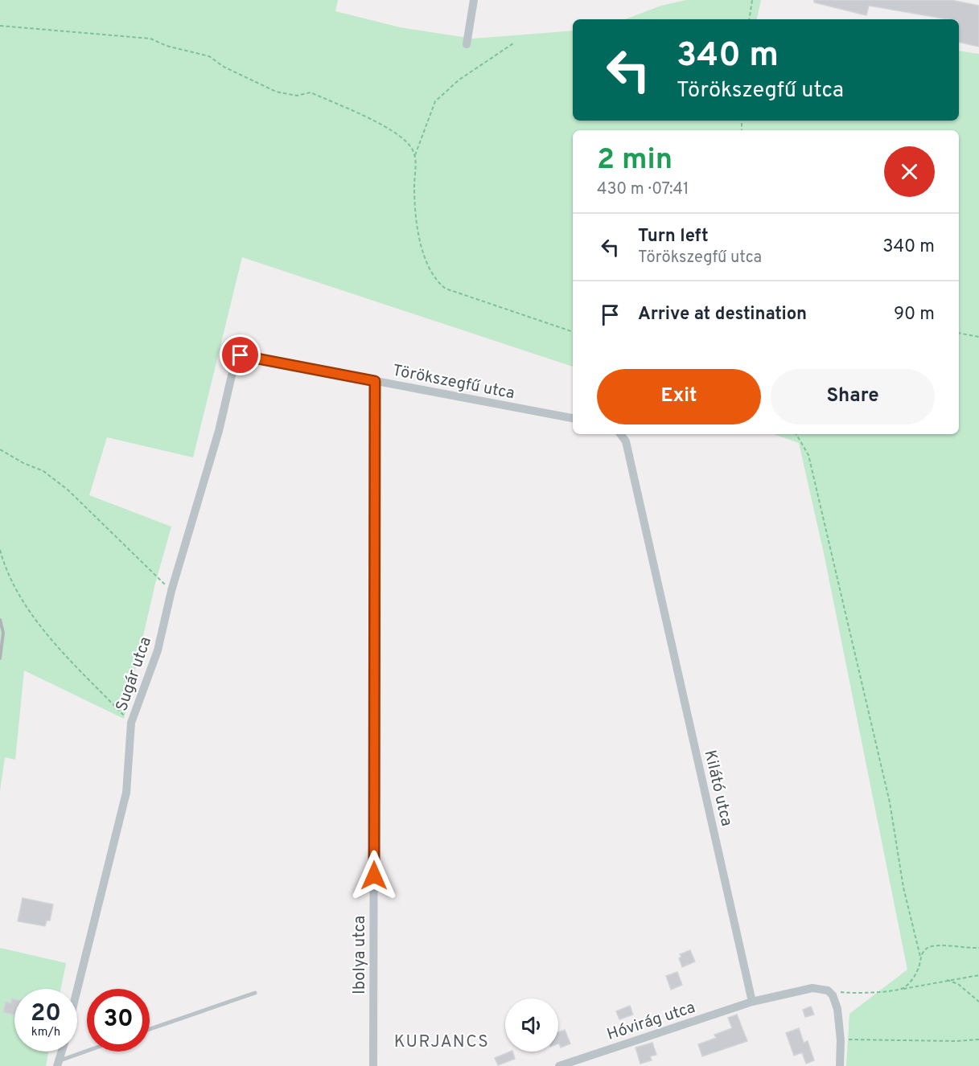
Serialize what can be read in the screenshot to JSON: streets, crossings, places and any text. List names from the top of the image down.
{
  "streets": {
    "street": [
      "Törökszegfű utca",
      "Sugár utca",
      "Kilátó utca",
      "Ibolya utca",
      "Hóvirág utca"
    ]
  },
  "crossings": [
    ["Törökszegfű utca", "Sugár utca"],
    ["Törökszegfű utca", "Ibolya utca"],
    ["Kilátó utca", "Hóvirág utca"]
  ],
  "districts": ["KURJANCS"],
  "page": {
    "turn": ["340 m", "Törökszegfű utca"],
    "heading": ["2 min", "430 m · 07:41"],
    "list": [
      {
        "name": "Turn left",
        "note": "Törökszegfű utca",
        "value": "340 m"
      },
      {
        "name": "Arrive at destination",
        "value": "90 m"
      }
    ],
    "buttons": ["Exit", "Share"],
    "speed": "20 km/h",
    "limit": "30"
  }
}
